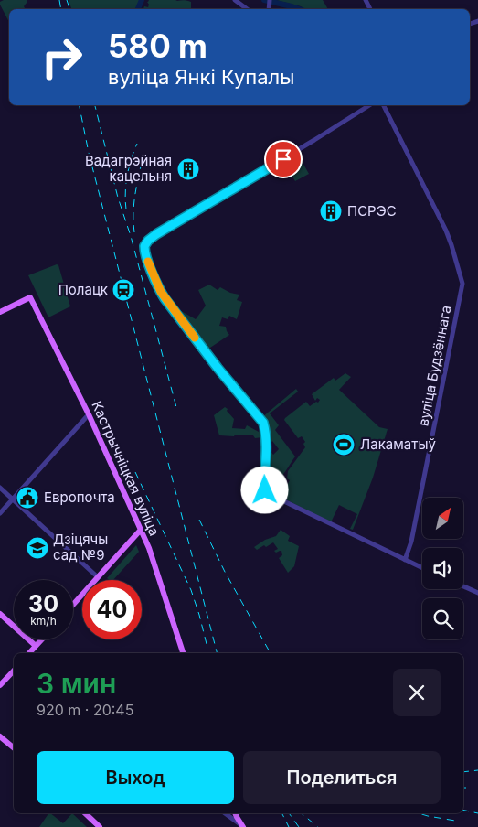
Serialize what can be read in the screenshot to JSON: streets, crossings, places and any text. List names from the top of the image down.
{
  "streets": {
    "main road": ["Кастрычніцкая вуліца"],
    "street": ["вуліца Будзённага"]
  },
  "places": {
    "building": ["Вадагрэйная кацельня", "ПСРЭС"],
    "station": ["Полацк"],
    "sports": ["Лакаматыў"],
    "public building": ["Европочта"],
    "school or university": ["Дзіцячы сад №9"]
  },
  "north": "top right",
  "page": {
    "turn": ["580 m", "вуліца Янкі Купалы"],
    "speed": "30 km/h",
    "limit": "40",
    "heading": ["3 мин", "920 m · 20:45"],
    "buttons": ["Выход", "Поделиться"]
  }
}
